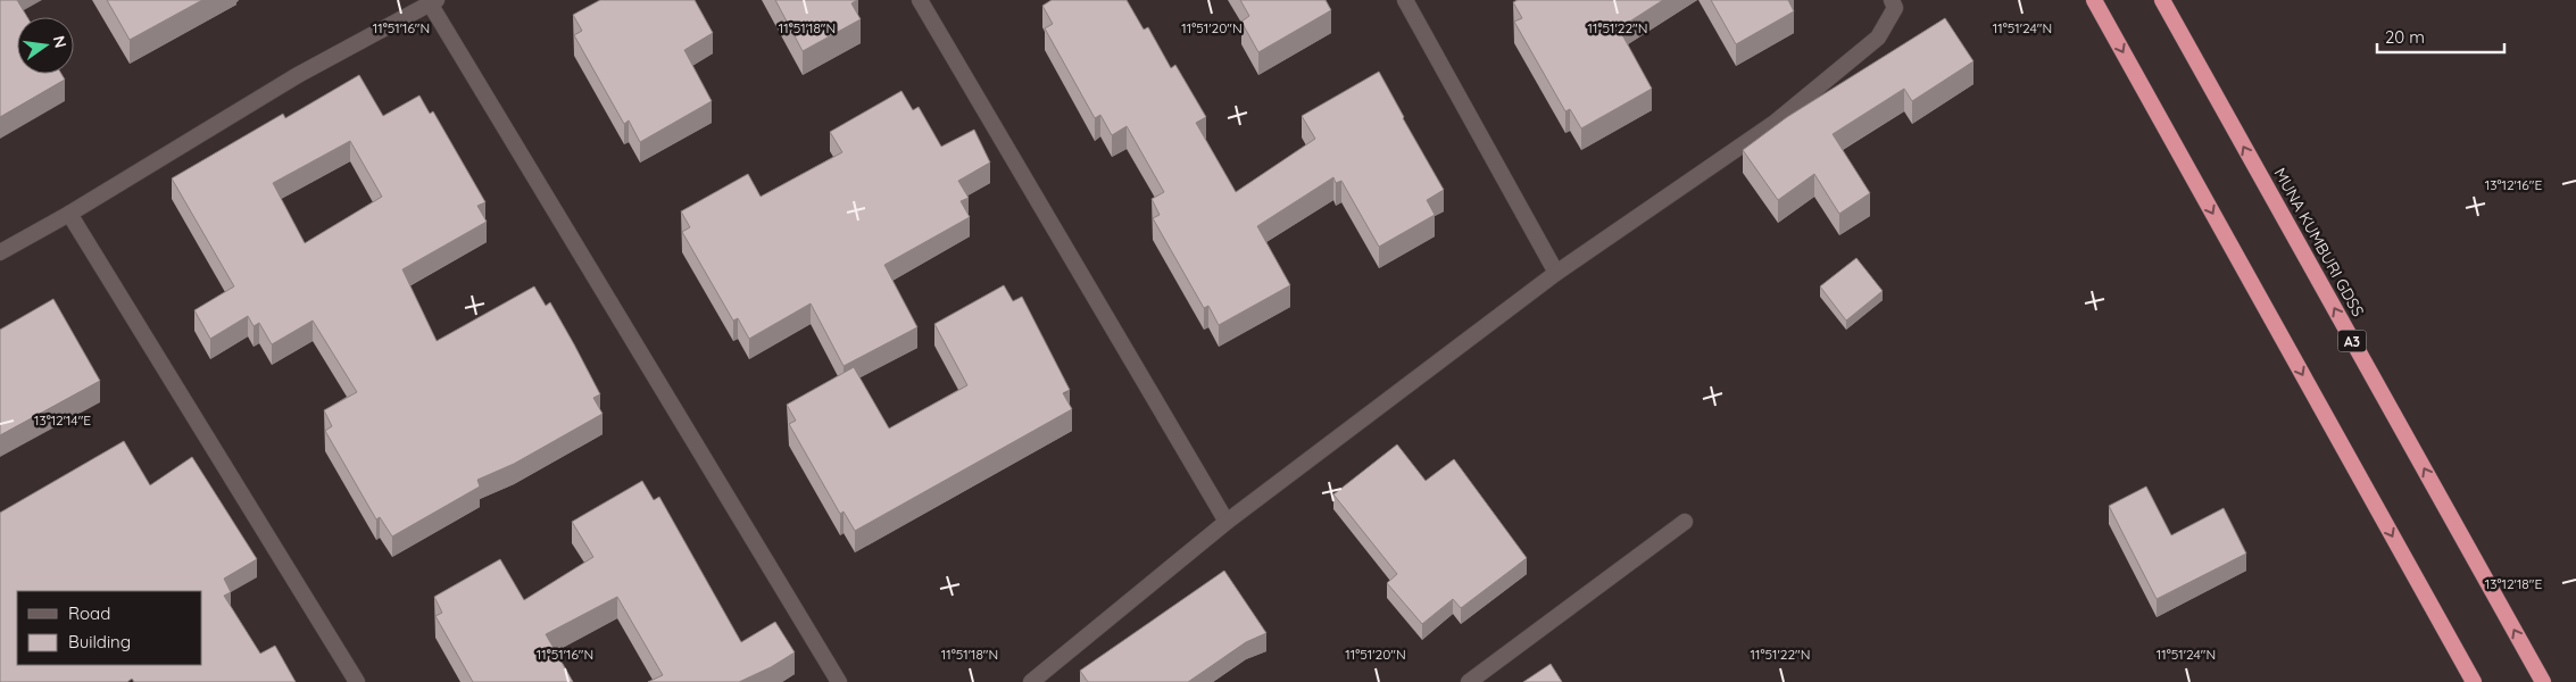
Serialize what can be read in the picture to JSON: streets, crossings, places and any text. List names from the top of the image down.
{
  "streets": {
    "highway": ["MUNA KUMBURI GDSS", "A3"]
  },
  "legend": ["Road", "Building"],
  "scale_bar": "20 m",
  "north": "right",
  "coordinates": [
    "11°51'16\"N",
    "11°51'18\"N",
    "11°51'20\"N",
    "11°51'22\"N",
    "11°51'24\"N",
    "13°12'16\"E",
    "13°12'14\"E",
    "13°12'18\"E"
  ]
}
